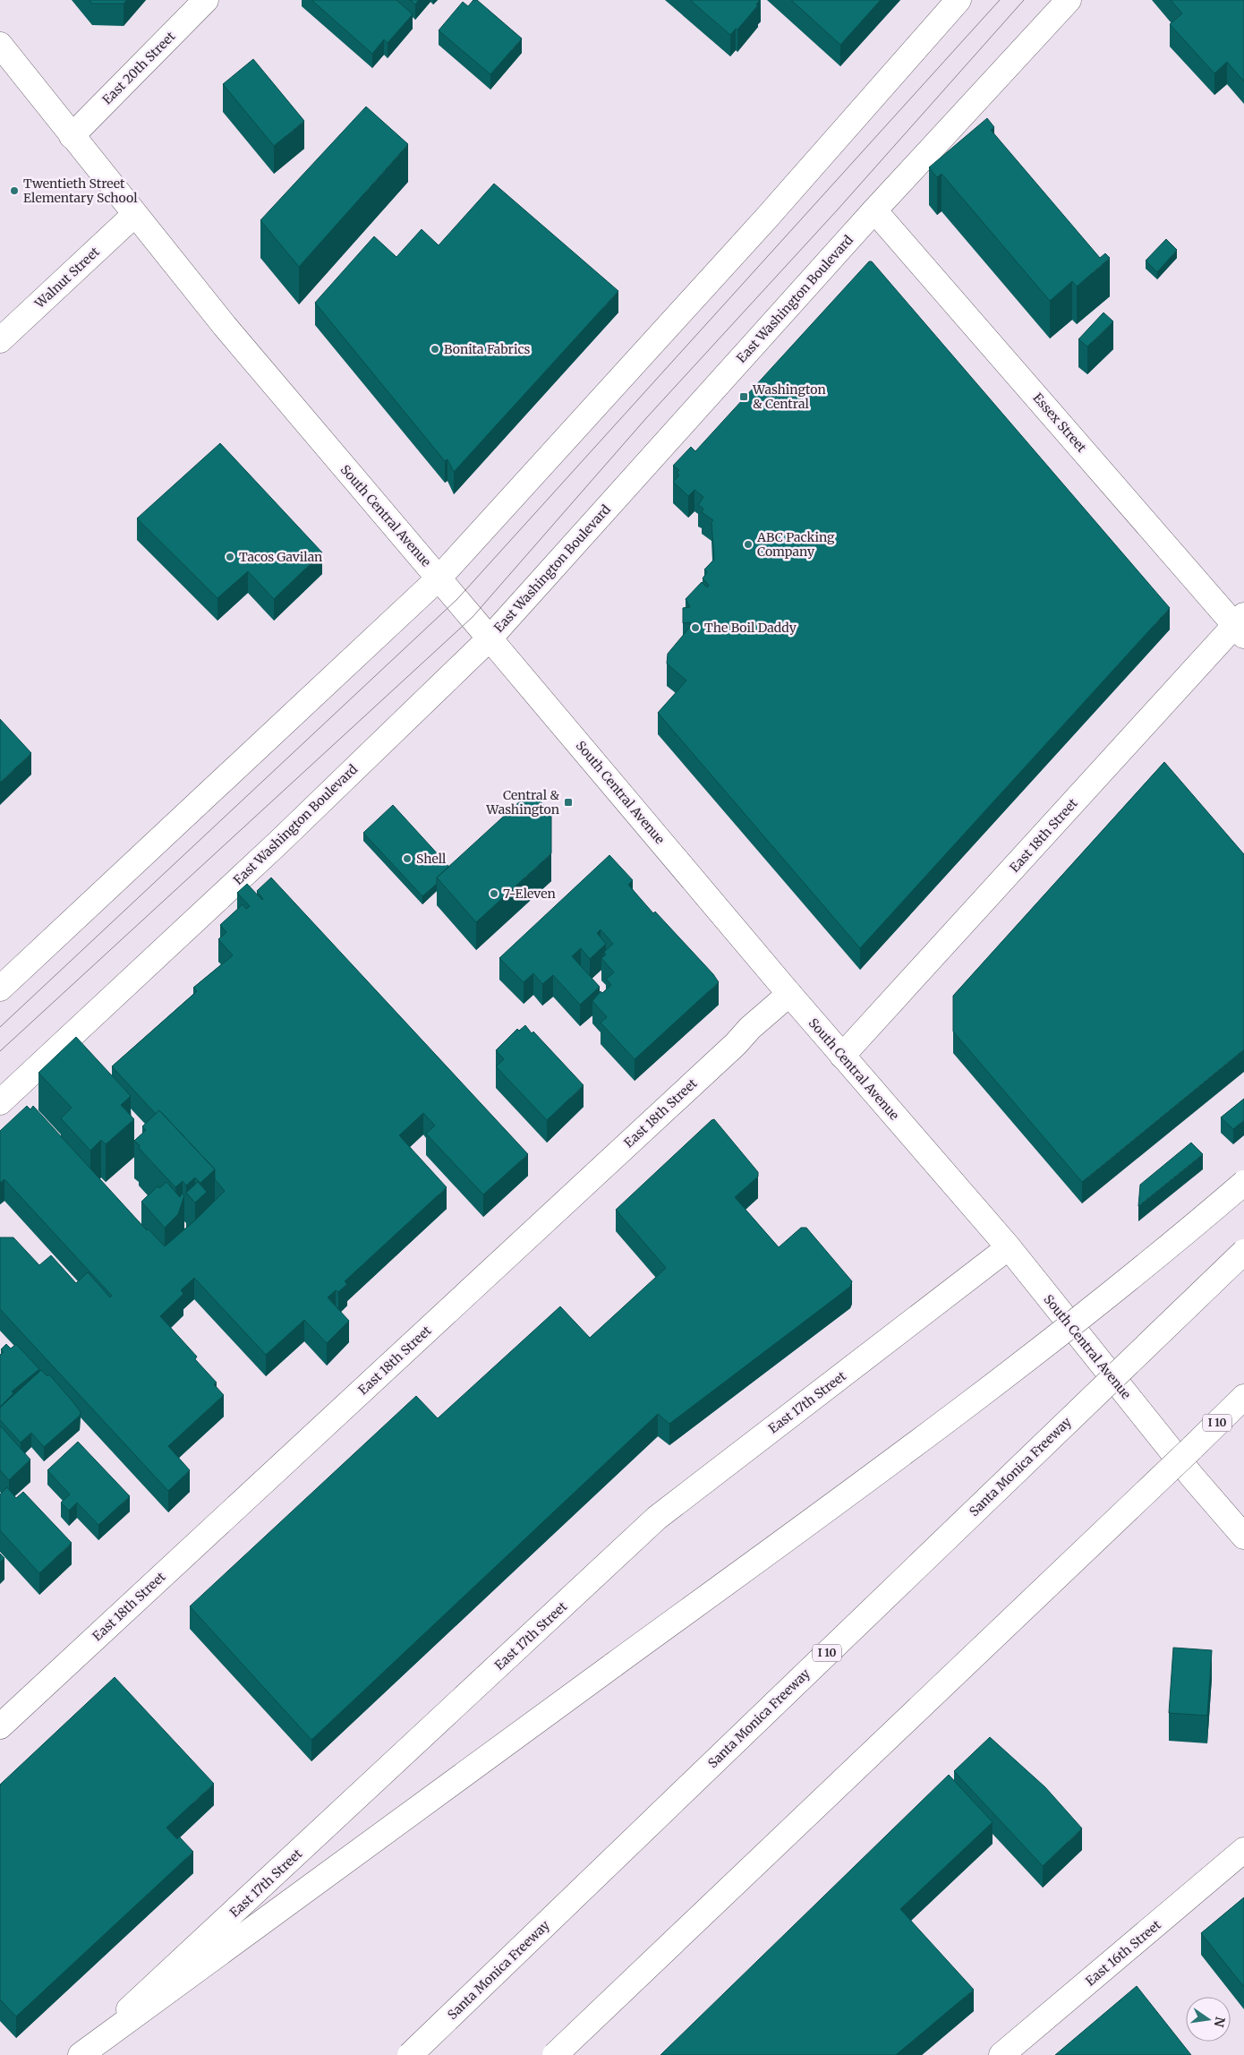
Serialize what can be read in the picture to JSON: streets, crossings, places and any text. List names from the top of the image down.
{
  "streets": {
    "main road": [
      "East 20th Street",
      "Walnut Street",
      "East Washington Boulevard",
      "Essex Street",
      "South Central Avenue",
      "East 18th Street",
      "East 17th Street",
      "I 10",
      "Santa Monica Freeway",
      "East 16th Street"
    ]
  },
  "crossings": [
    ["East 20th Street", "South Central Avenue"],
    ["Walnut Street", "South Central Avenue"],
    ["East Washington Boulevard", "Essex Street"],
    ["East Washington Boulevard", "South Central Avenue"],
    ["Essex Street", "East 18th Street"],
    ["South Central Avenue", "East 18th Street"],
    ["South Central Avenue", "East 17th Street"]
  ],
  "places": {
    "other": [
      "Twentieth Street Elementary School",
      "Bonita Fabrics",
      "ABC Packing Company",
      "Tacos Gavilan",
      "The Boil Daddy",
      "Shell",
      "7-Eleven"
    ],
    "transit": ["Washington & Central", "Central & Washington"]
  },
  "north": "right"
}
